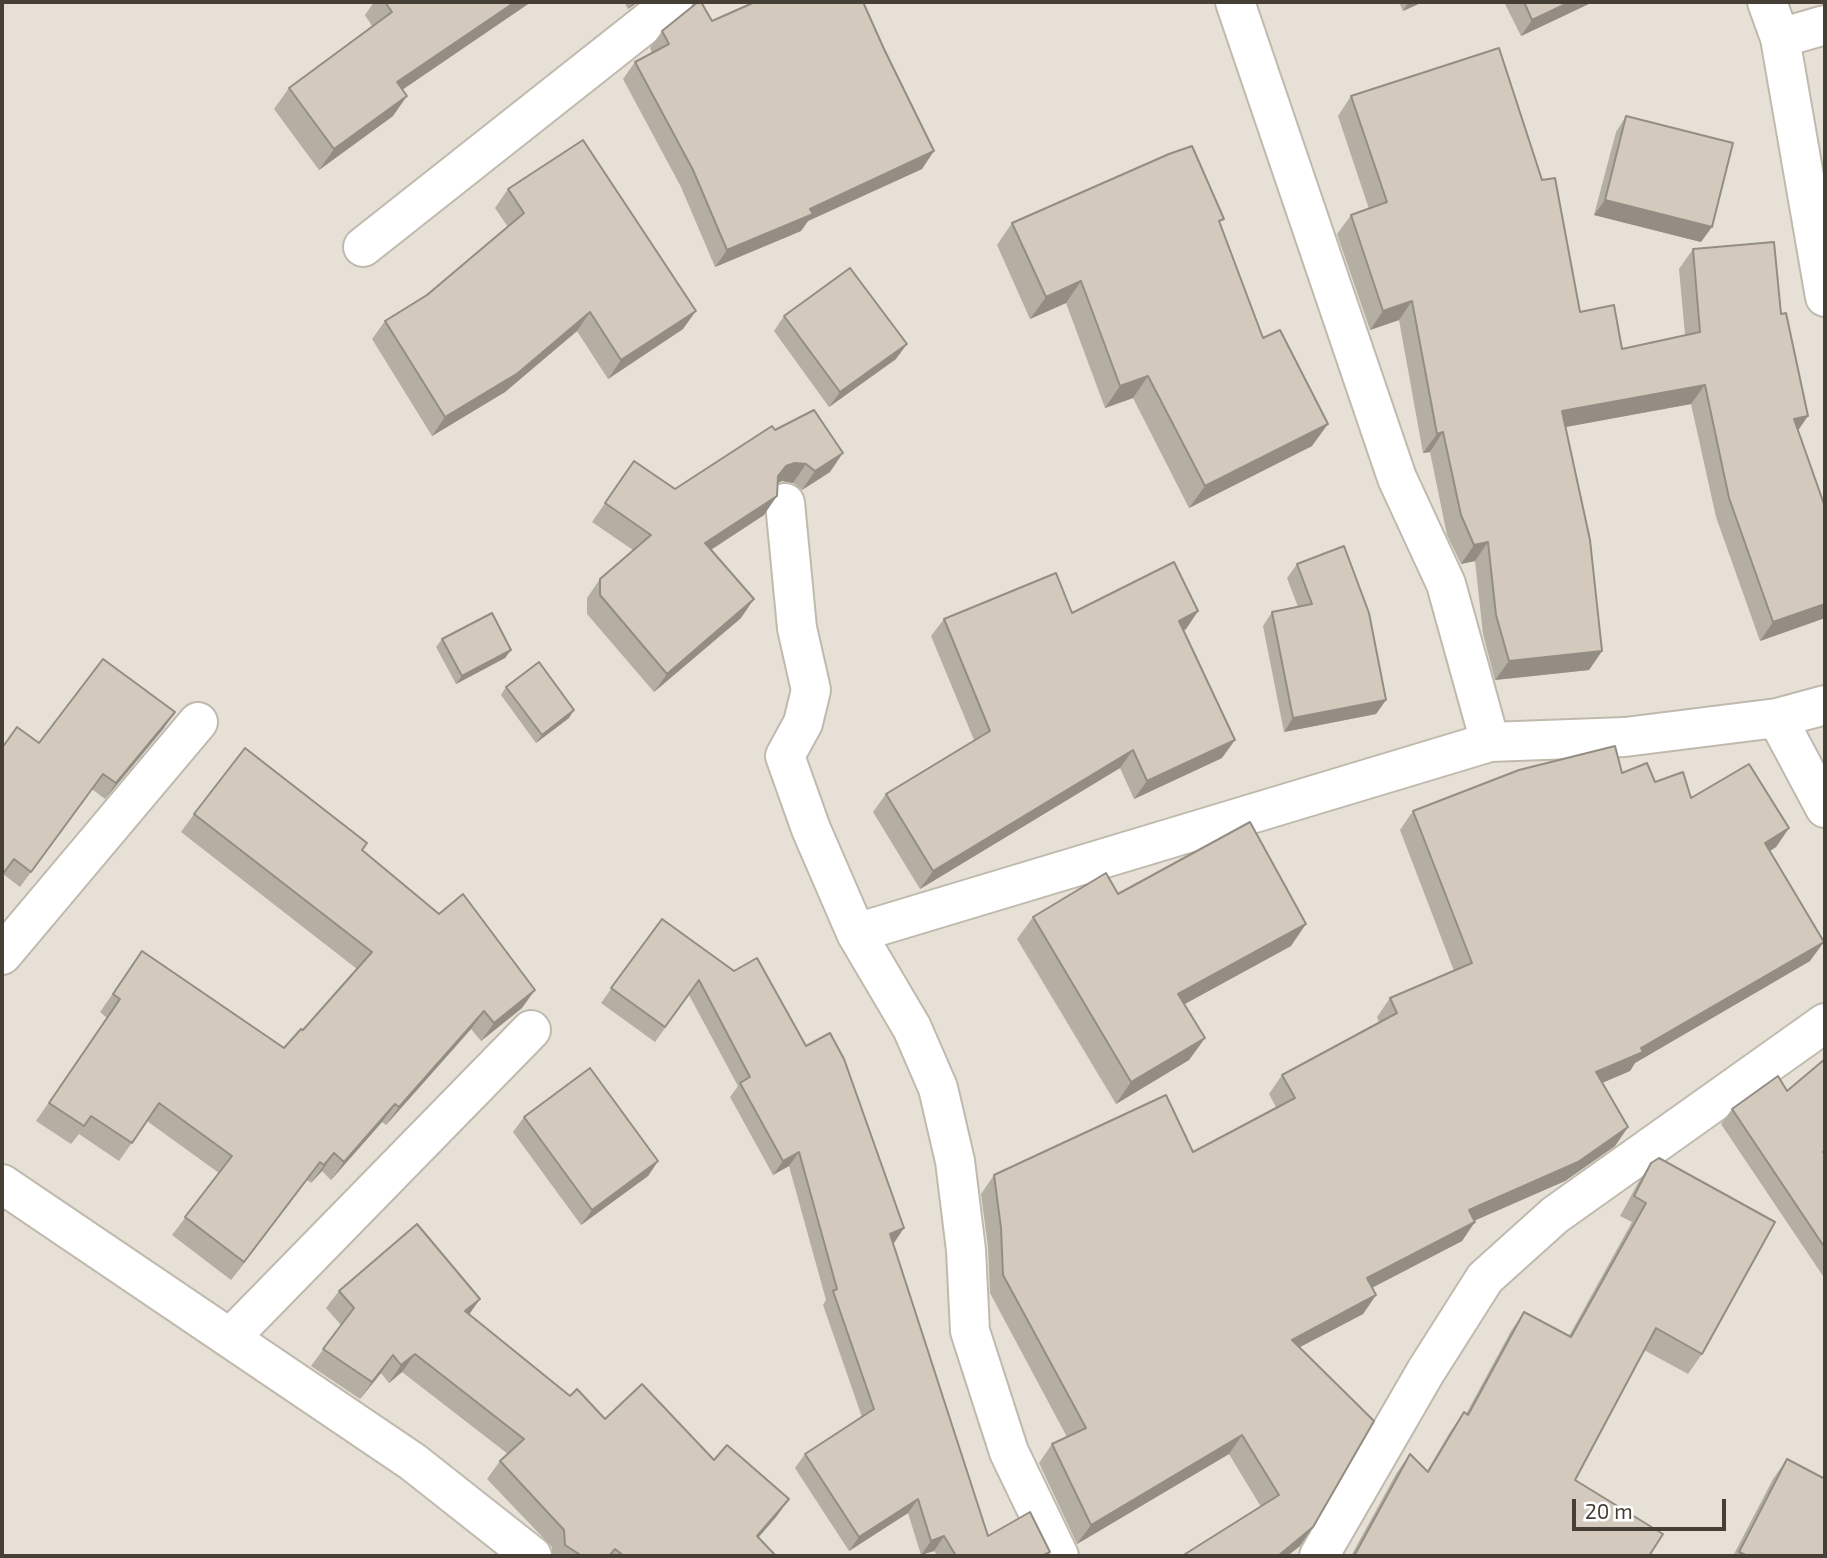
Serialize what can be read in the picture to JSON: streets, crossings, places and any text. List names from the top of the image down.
{
  "scale_bar": "20 m"
}
